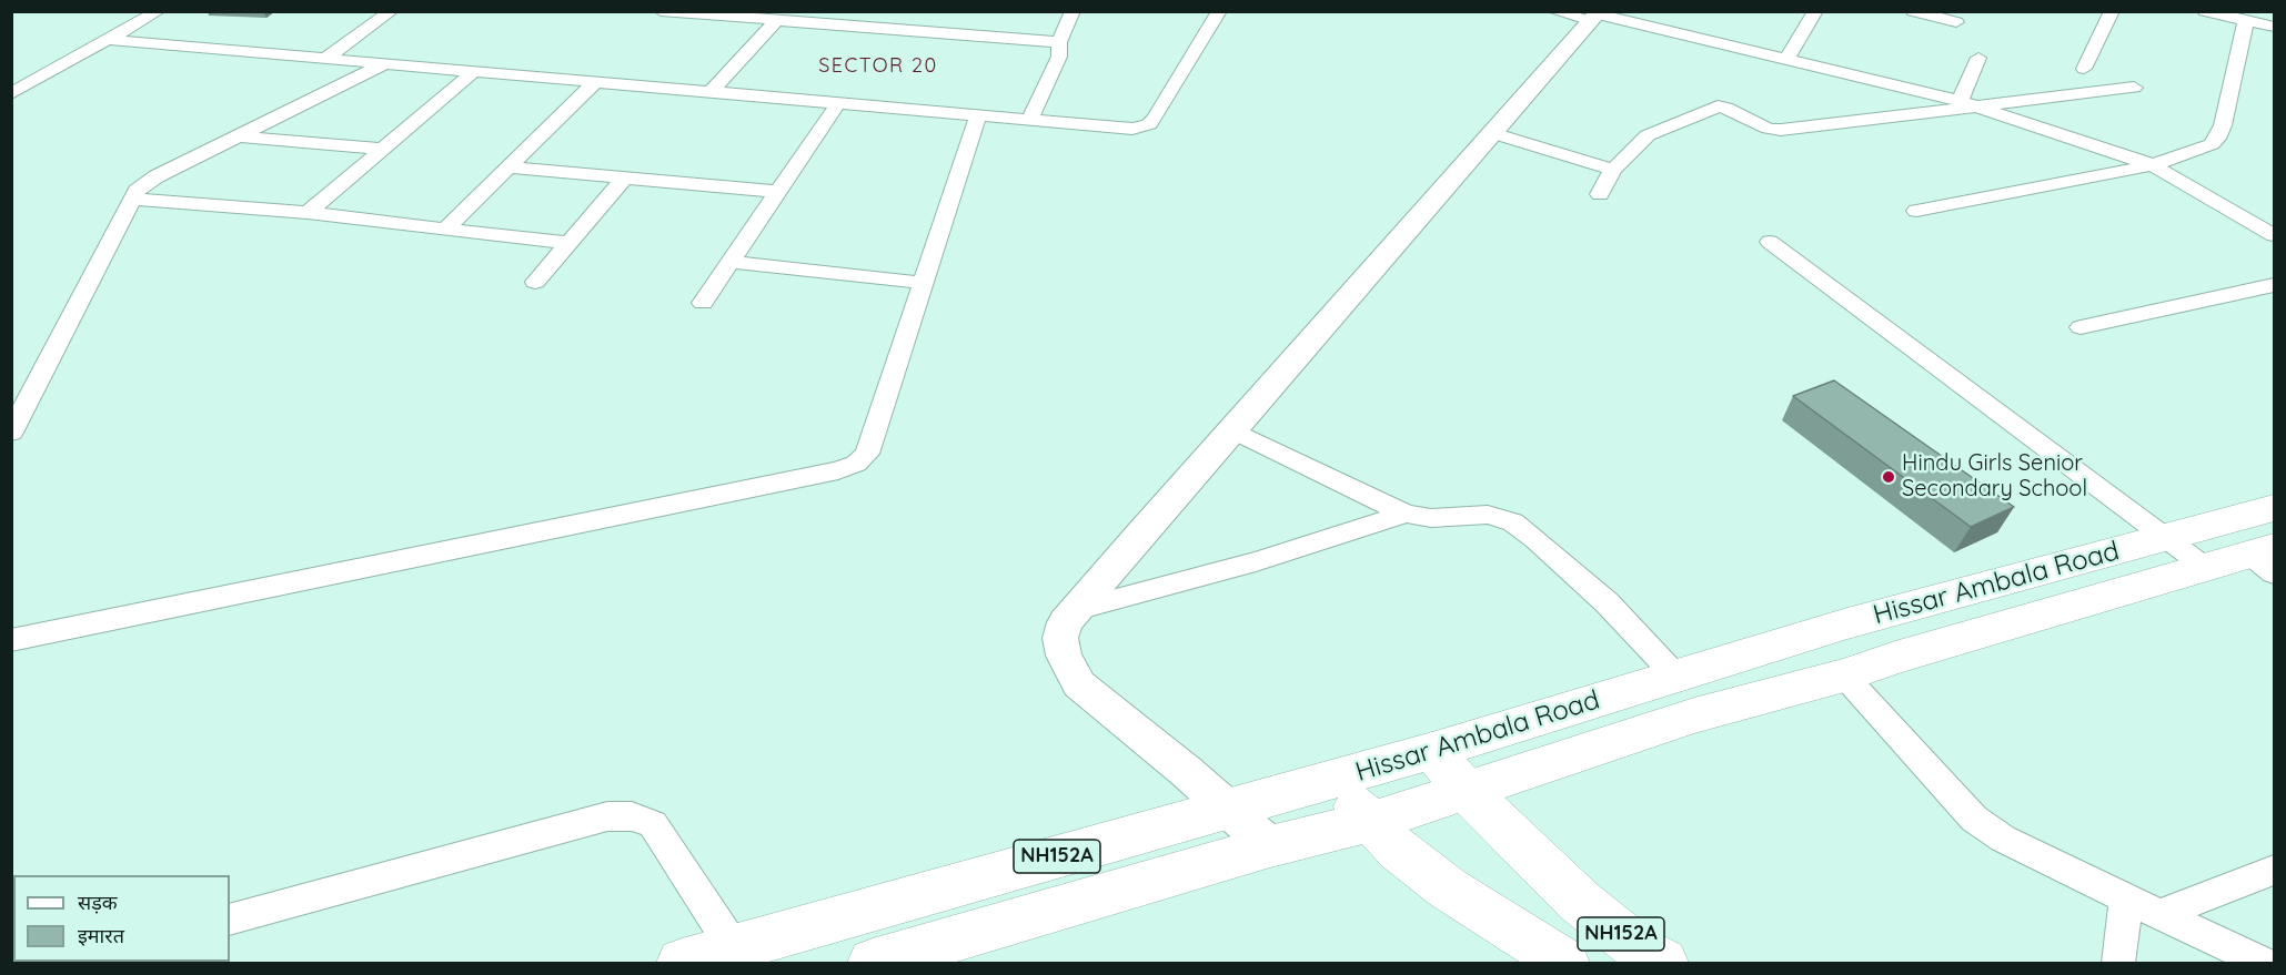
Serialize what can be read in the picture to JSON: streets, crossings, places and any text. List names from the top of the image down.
{
  "streets": {
    "main road": ["Hissar Ambala Road", "NH152A"]
  },
  "crossings": [
    ["Hissar Ambala Road", "NH152A"]
  ],
  "districts": ["SECTOR 20"],
  "places": ["Hindu Girls Senior Secondary School"],
  "legend": ["सड़क", "इमारत"]
}
